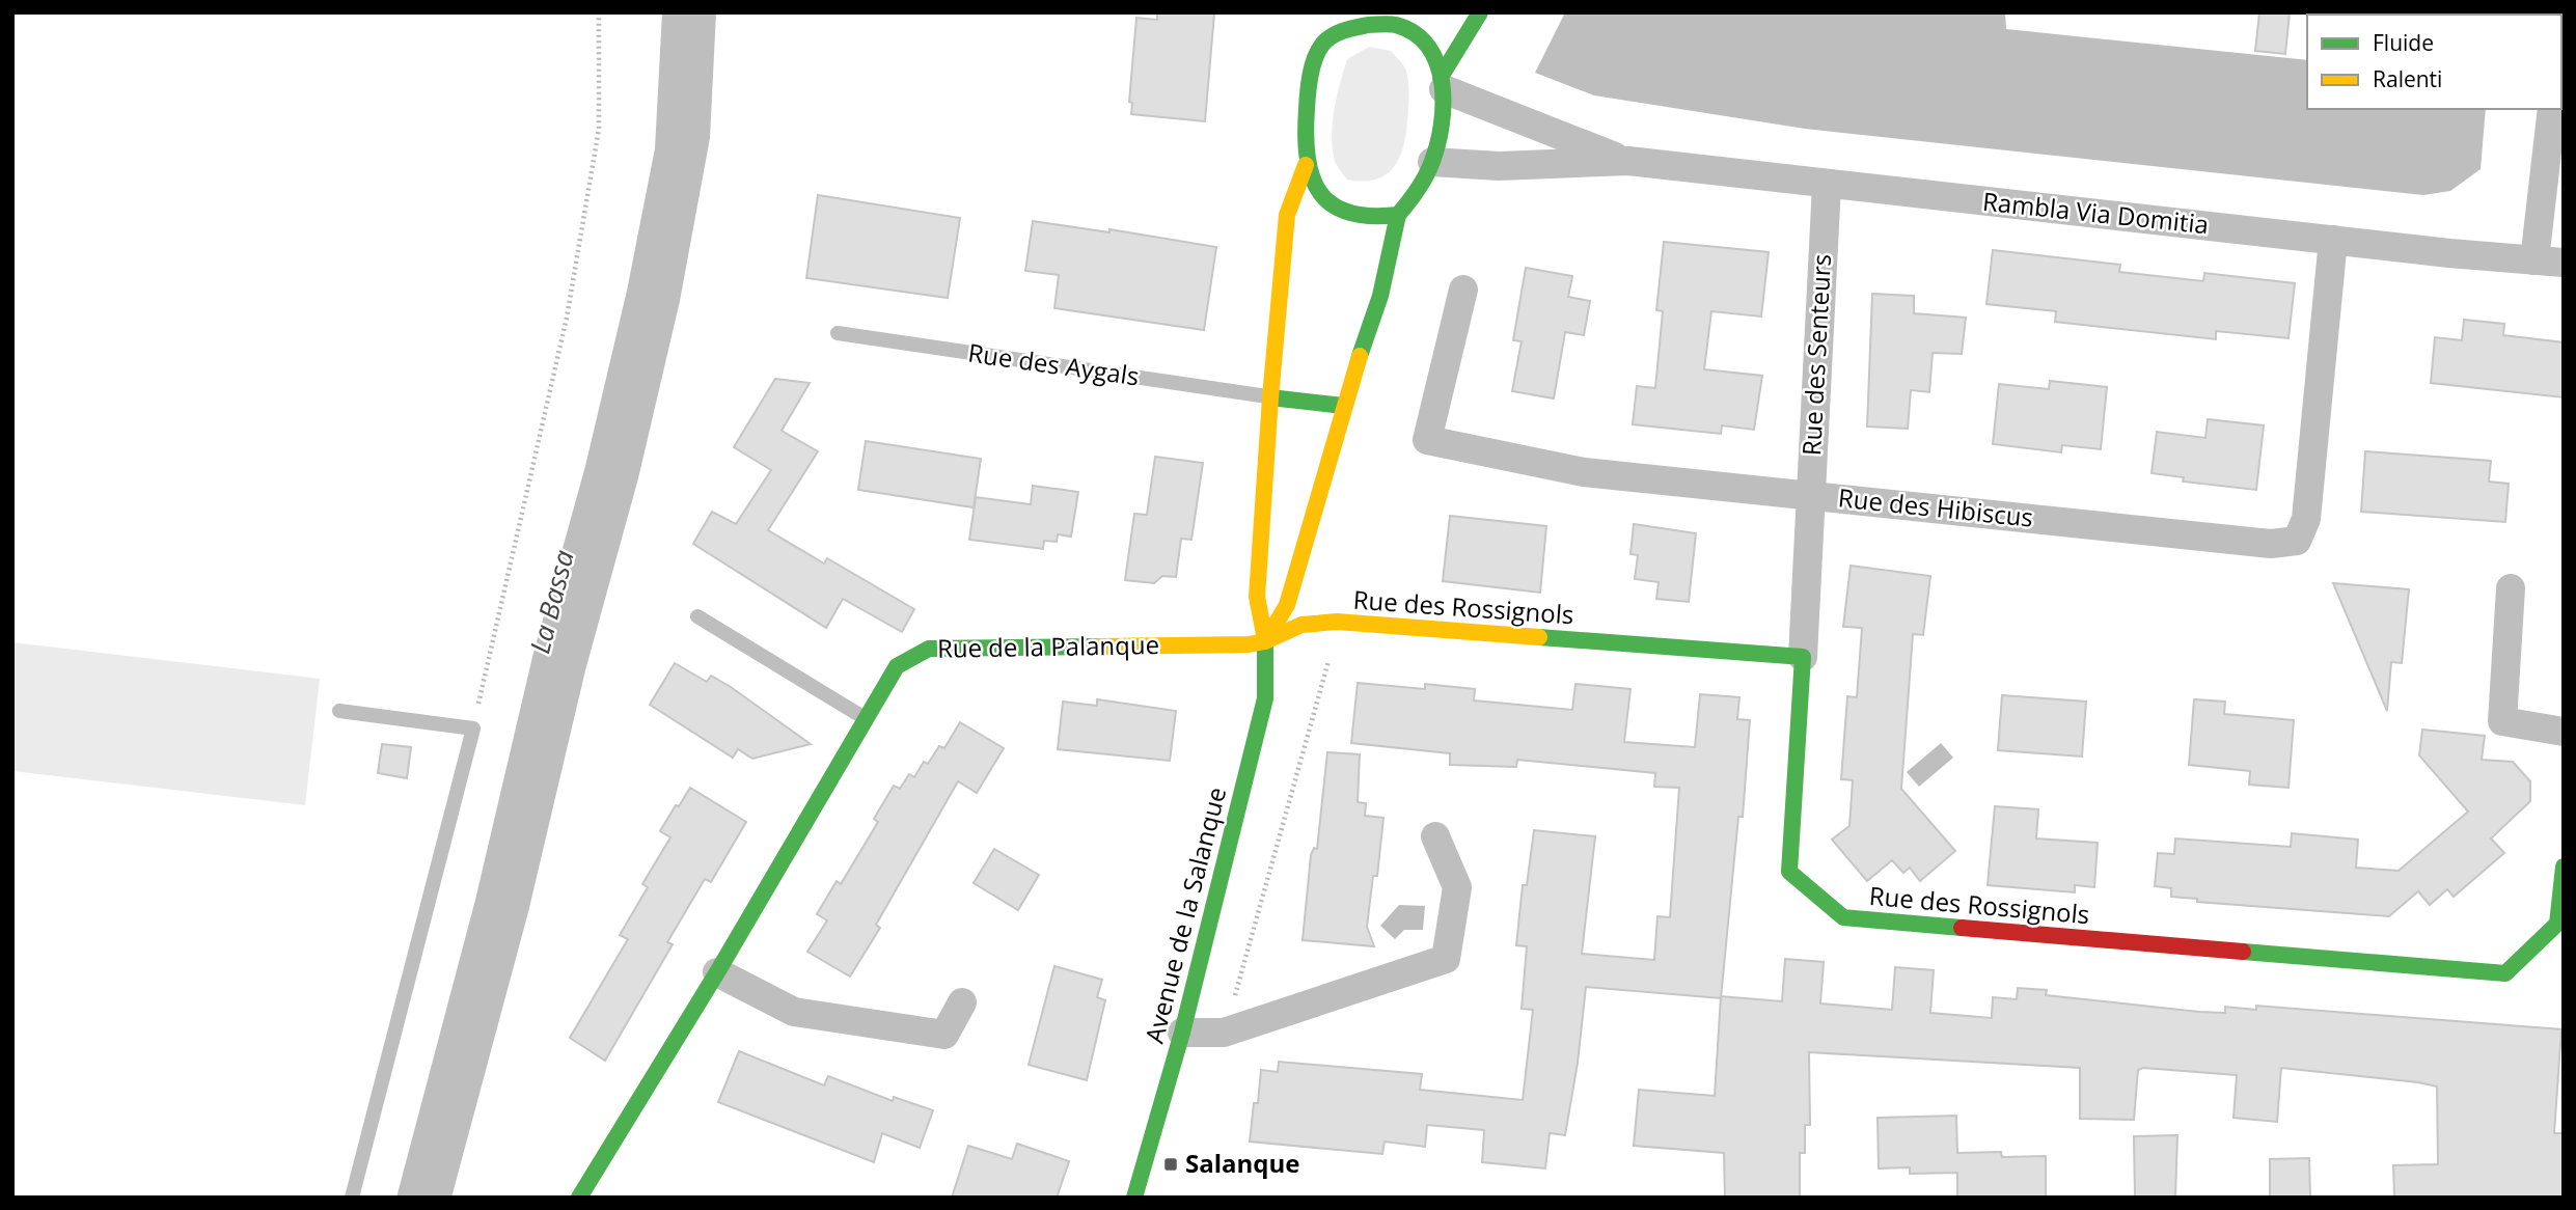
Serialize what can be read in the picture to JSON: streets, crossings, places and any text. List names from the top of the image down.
{
  "streets": {
    "street": [
      "Rambla Via Domitia",
      "Rue des Senteurs",
      "Rue des Hibiscus",
      "Rue des Rossignols",
      "Rue de la Palanque",
      "Avenue de la Salanque"
    ],
    "lane": ["Rue des Aygals"]
  },
  "crossings": [
    ["Rambla Via Domitia", "Rue des Senteurs"],
    ["Rambla Via Domitia", "Rue des Hibiscus"],
    ["Rambla Via Domitia", "Avenue de la Salanque"],
    ["Rue des Senteurs", "Rue des Hibiscus"],
    ["Rue des Senteurs", "Rue des Rossignols"],
    ["Rue des Aygals", "Avenue de la Salanque"],
    ["Rue des Rossignols", "Rue de la Palanque"],
    ["Rue des Rossignols", "Avenue de la Salanque"],
    ["Rue de la Palanque", "Avenue de la Salanque"]
  ],
  "water": ["La Bassa"],
  "places": {
    "transit": ["Salanque"]
  },
  "legend": ["Fluide", "Ralenti"]
}
